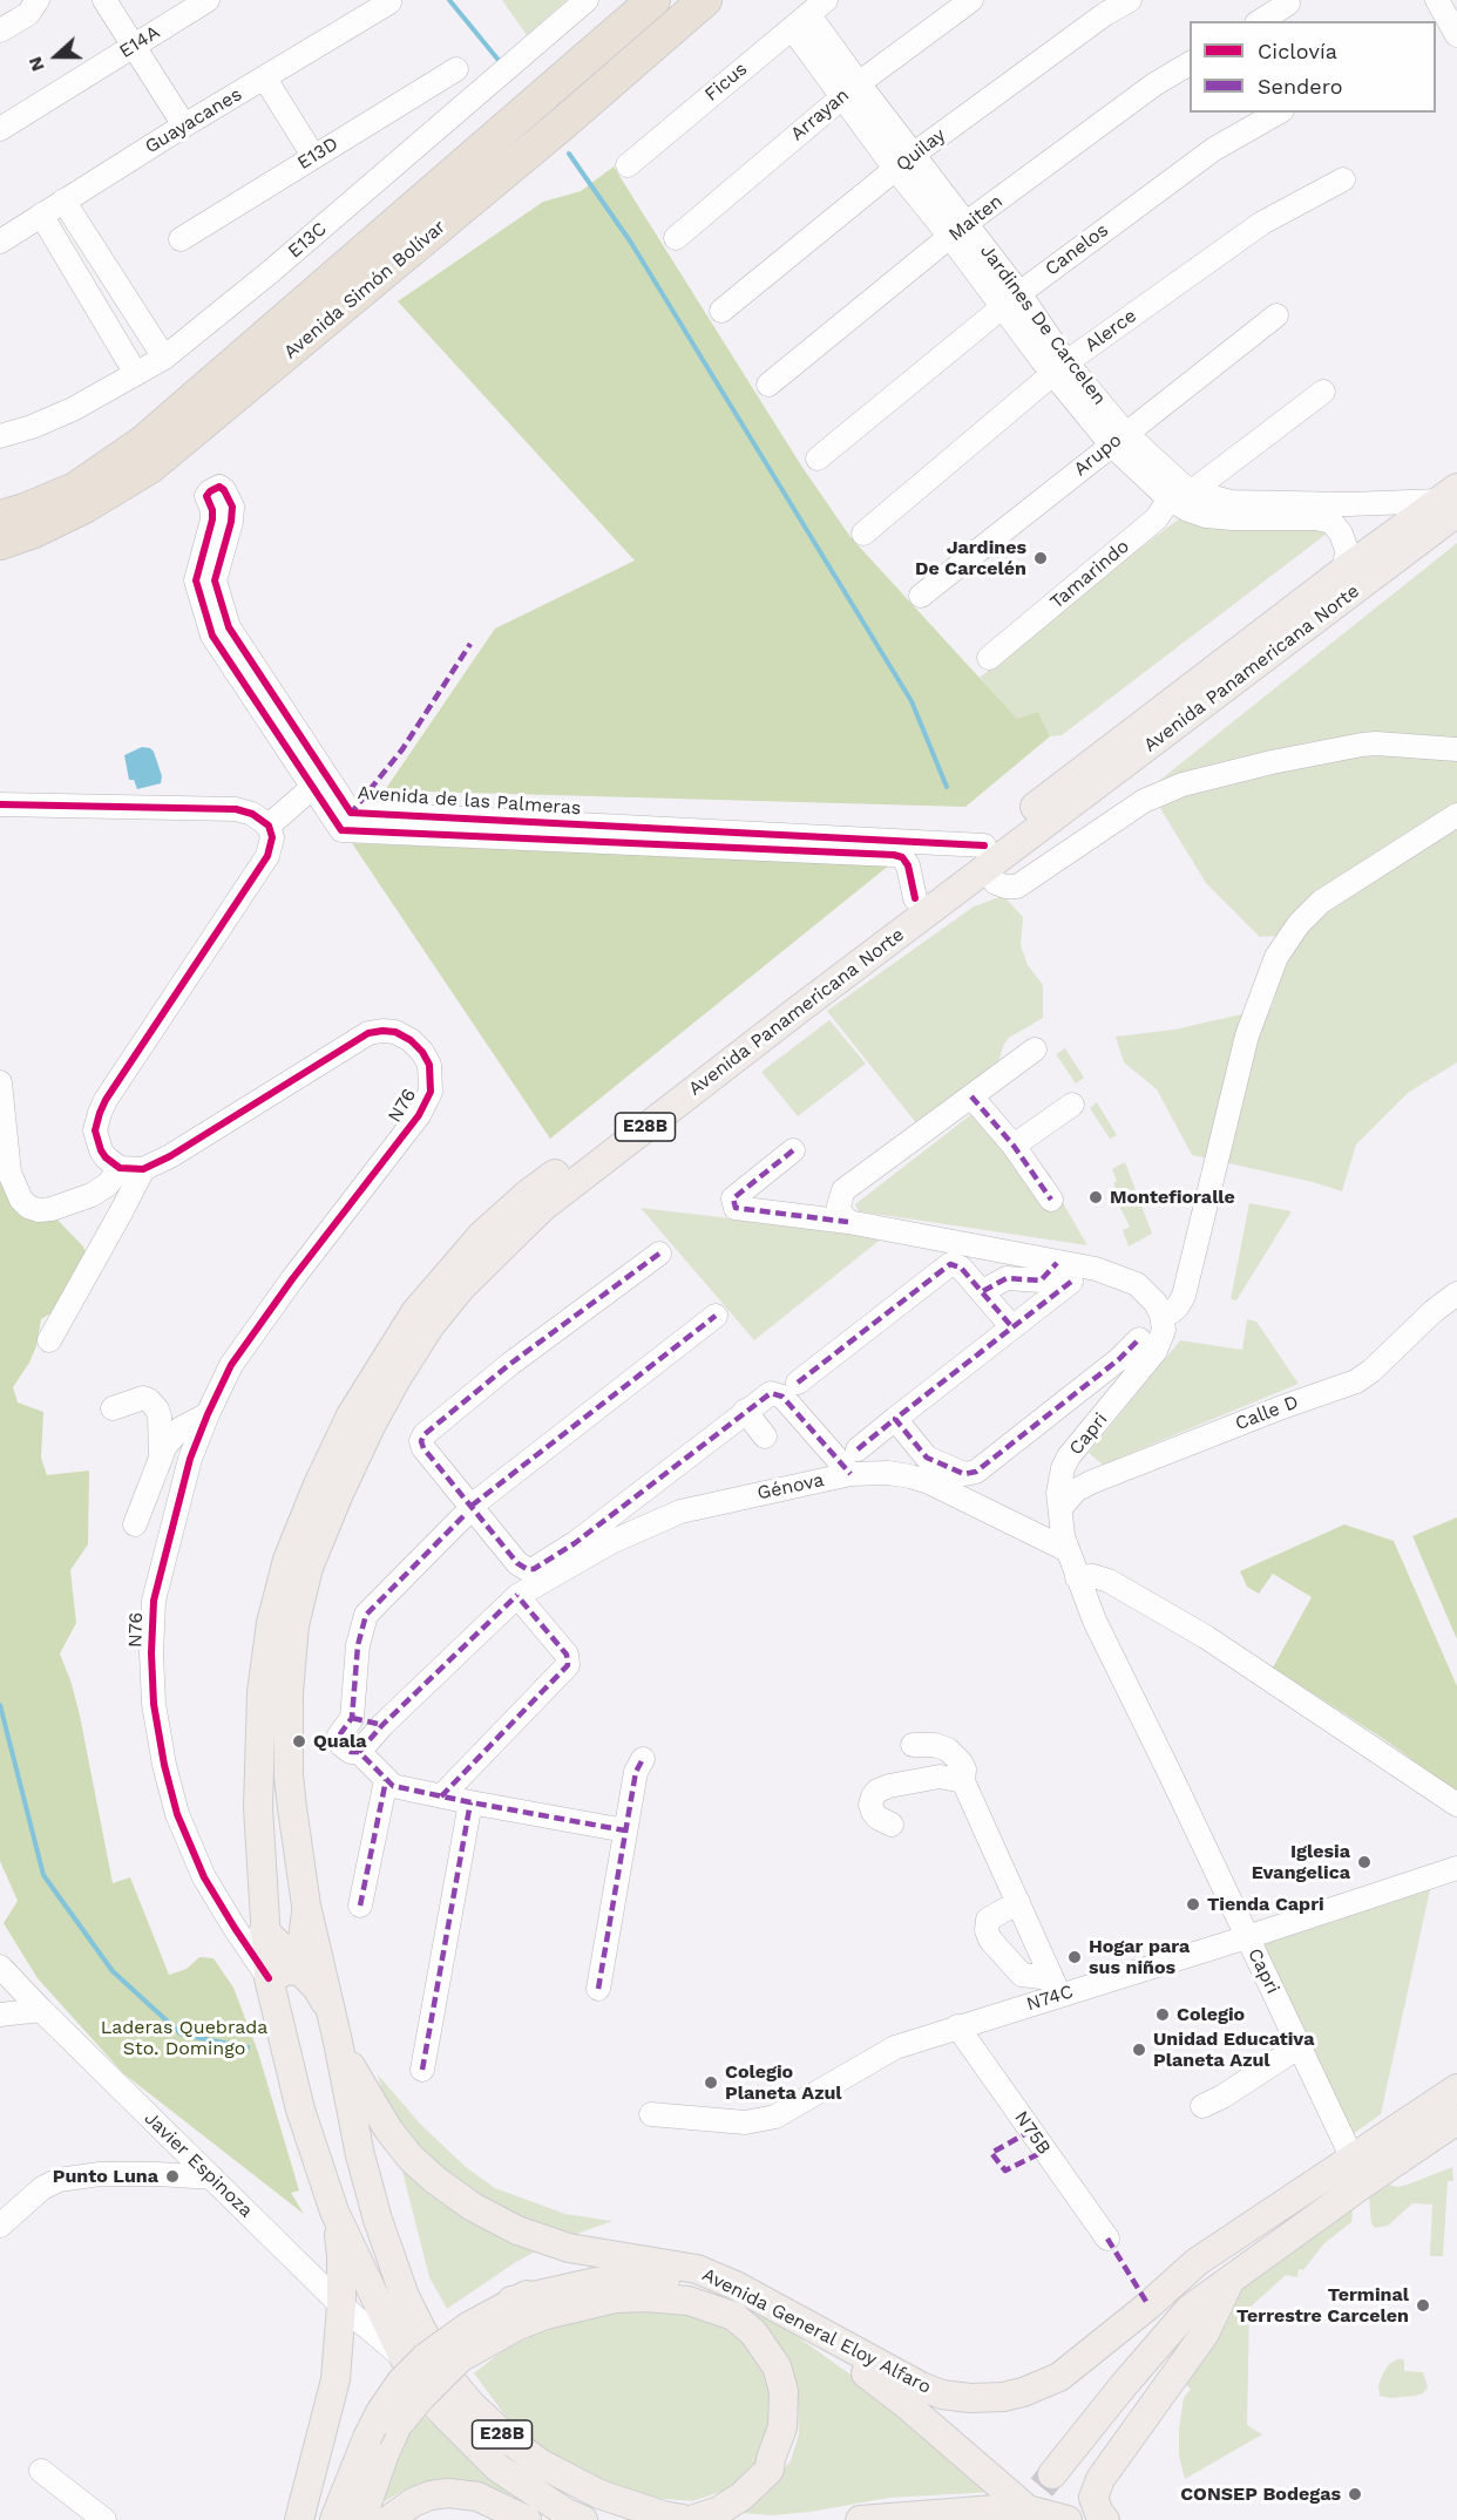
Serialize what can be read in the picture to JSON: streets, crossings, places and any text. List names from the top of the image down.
{
  "streets": {
    "highway": ["Avenida Simón Bolívar"],
    "main road": ["Avenida Panamericana Norte", "E28B", "Avenida General Eloy Alfaro"],
    "street": [
      "E14A",
      "Ficus",
      "Arrayan",
      "Guayacanes",
      "Quilay",
      "E13D",
      "Maiten",
      "E13C",
      "Canelos",
      "Jardines De Carcelen",
      "Alerce",
      "Arupo",
      "Tamarindo",
      "Avenida de las Palmeras",
      "N76",
      "Calle D",
      "Capri",
      "Génova",
      "N74C",
      "N75B",
      "Javier Espinoza"
    ]
  },
  "crossings": [
    ["Ficus", "Jardines De Carcelen"],
    ["Arrayan", "Jardines De Carcelen"],
    ["Quilay", "Jardines De Carcelen"],
    ["Maiten", "Jardines De Carcelen"],
    ["Canelos", "Jardines De Carcelen"],
    ["Jardines De Carcelen", "Alerce"],
    ["Jardines De Carcelen", "Arupo"],
    ["Jardines De Carcelen", "Tamarindo"],
    ["Jardines De Carcelen", "Avenida Panamericana Norte"],
    ["Avenida Panamericana Norte", "Avenida de las Palmeras"],
    ["Avenida Panamericana Norte", "N76"],
    ["Avenida Panamericana Norte", "E28B"],
    ["N76", "E28B"],
    ["E28B", "Javier Espinoza"],
    ["E28B", "Avenida General Eloy Alfaro"],
    ["Calle D", "Capri"],
    ["Capri", "Génova"],
    ["Capri", "N74C"],
    ["Capri", "Avenida General Eloy Alfaro"],
    ["N74C", "N75B"]
  ],
  "parks": ["Laderas Quebrada Sto. Domingo"],
  "places": [
    "Jardines De Carcelén",
    "Montefioralle",
    "Quala",
    "Iglesia Evangelica",
    "Tienda Capri",
    "Hogar para sus niños",
    "Colegio",
    "Unidad Educativa Planeta Azul",
    "Colegio Planeta Azul",
    "Punto Luna",
    "Terminal Terrestre Carcelen",
    "CONSEP Bodegas"
  ],
  "legend": ["Ciclovía", "Sendero"],
  "north": "left"
}
